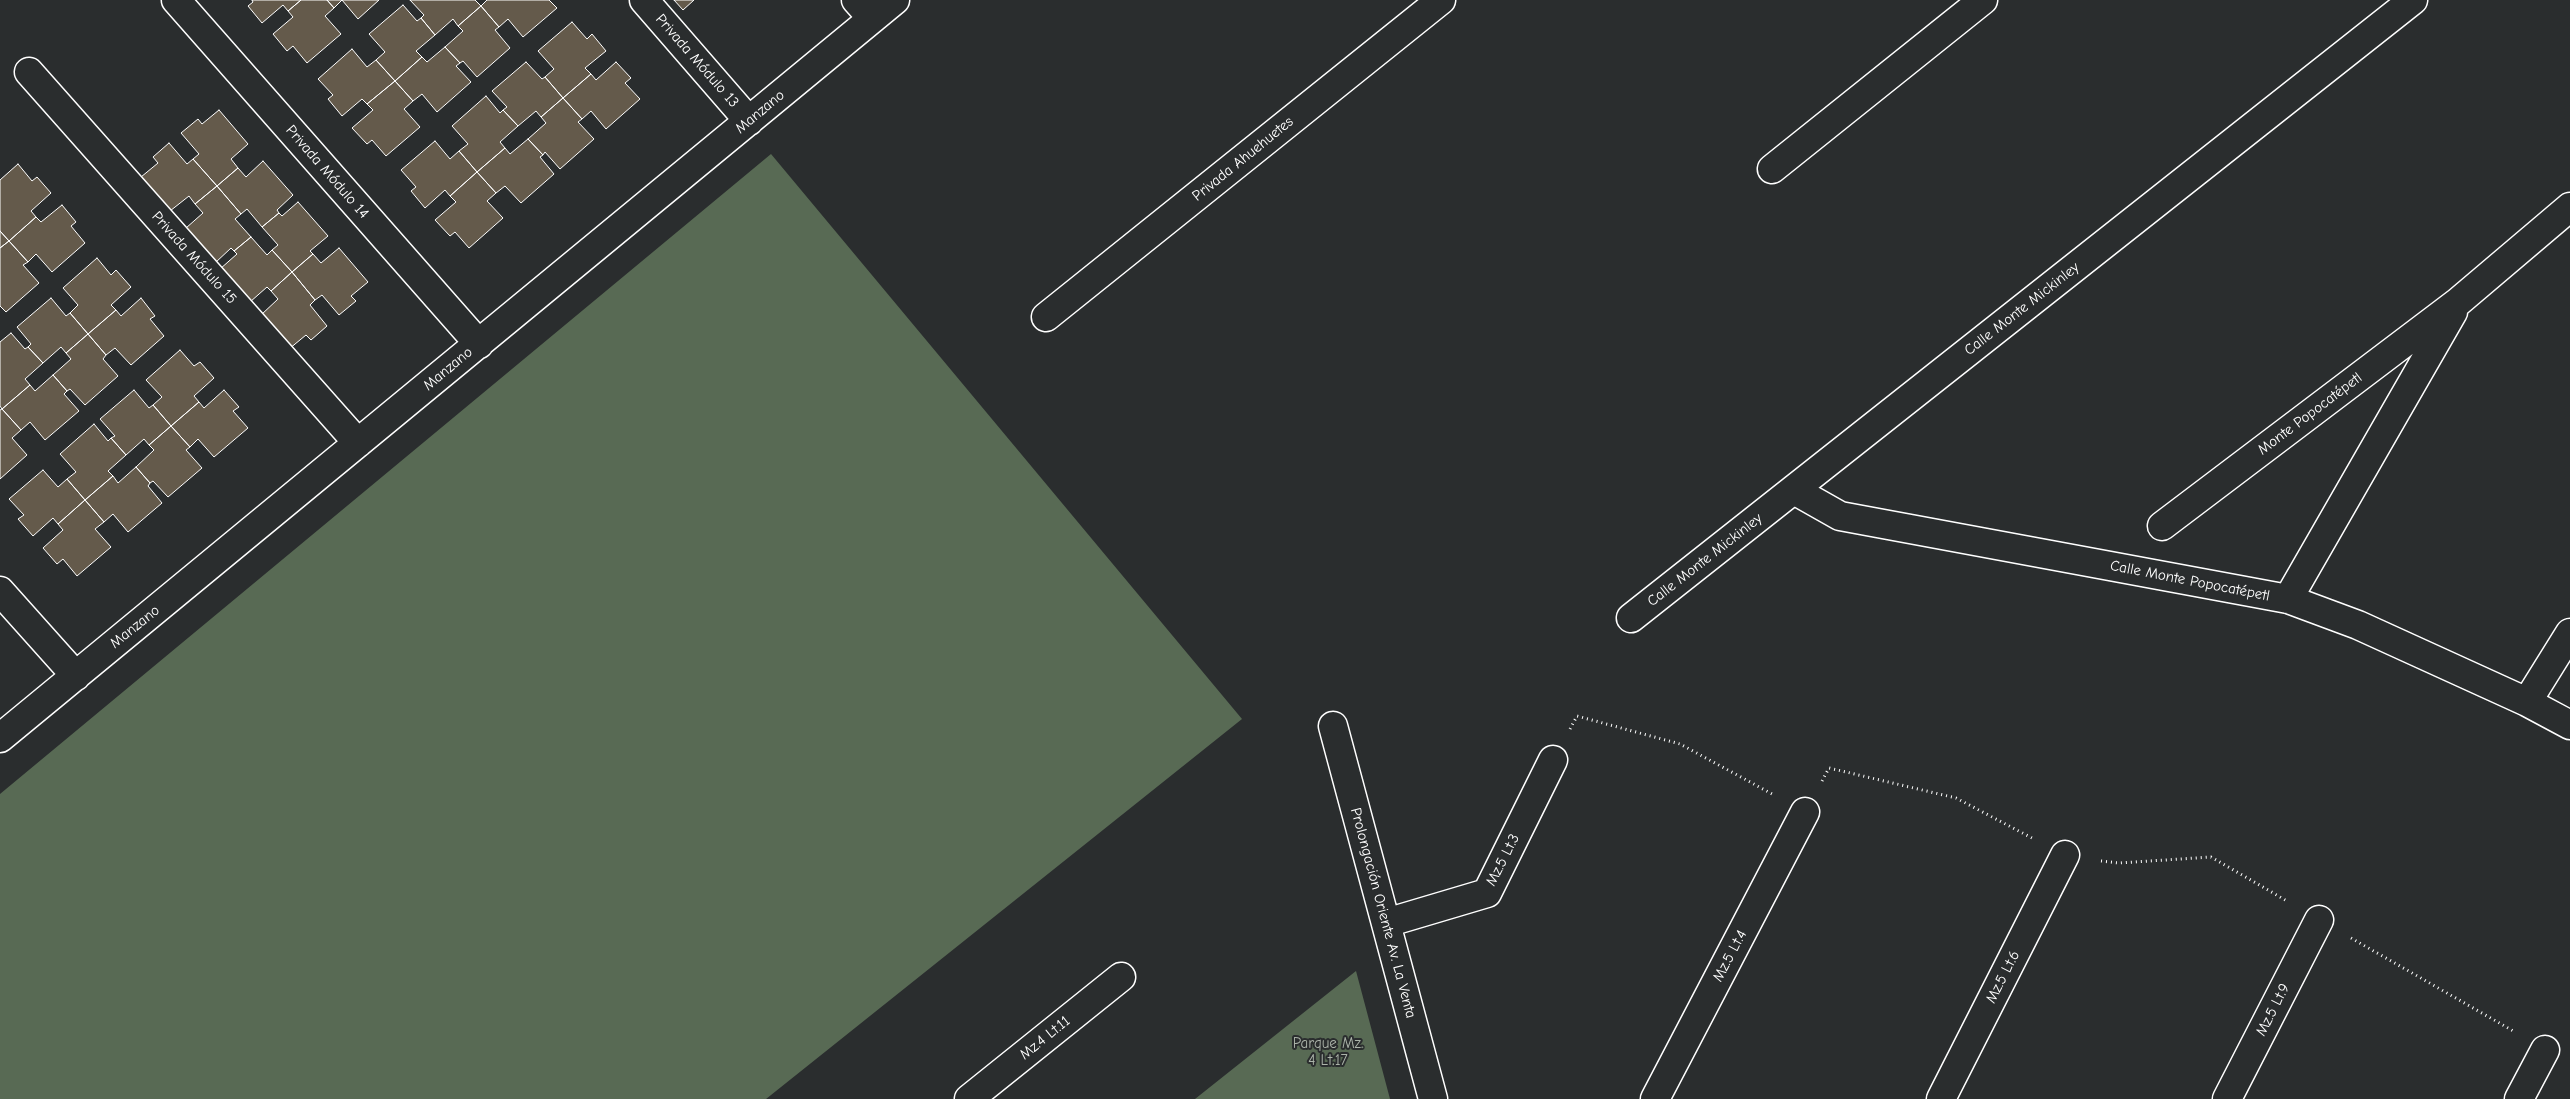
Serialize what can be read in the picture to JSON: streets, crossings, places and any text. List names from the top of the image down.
{
  "streets": {
    "street": [
      "Privada Módulo 13",
      "Manzano",
      "Privada Ahuehuetes",
      "Privada Módulo 14",
      "Privada Módulo 15",
      "Calle Monte Mickinley",
      "Monte Popocatépetl",
      "Calle Monte Popocatépetl",
      "Mz.5 Lt.3",
      "Prolongación Oriente Av. La Venta",
      "Mz.5 Lt.4",
      "Mz.5 Lt.6",
      "Mz.5 Lt.9",
      "Mz.4 Lt.11"
    ]
  },
  "crossings": [
    ["Privada Módulo 13", "Manzano"],
    ["Manzano", "Privada Módulo 14"],
    ["Manzano", "Privada Módulo 15"],
    ["Calle Monte Mickinley", "Calle Monte Popocatépetl"],
    ["Monte Popocatépetl", "Calle Monte Popocatépetl"],
    ["Mz.5 Lt.3", "Prolongación Oriente Av. La Venta"]
  ],
  "parks": ["Parque Mz. 4 Lt.17"]
}
